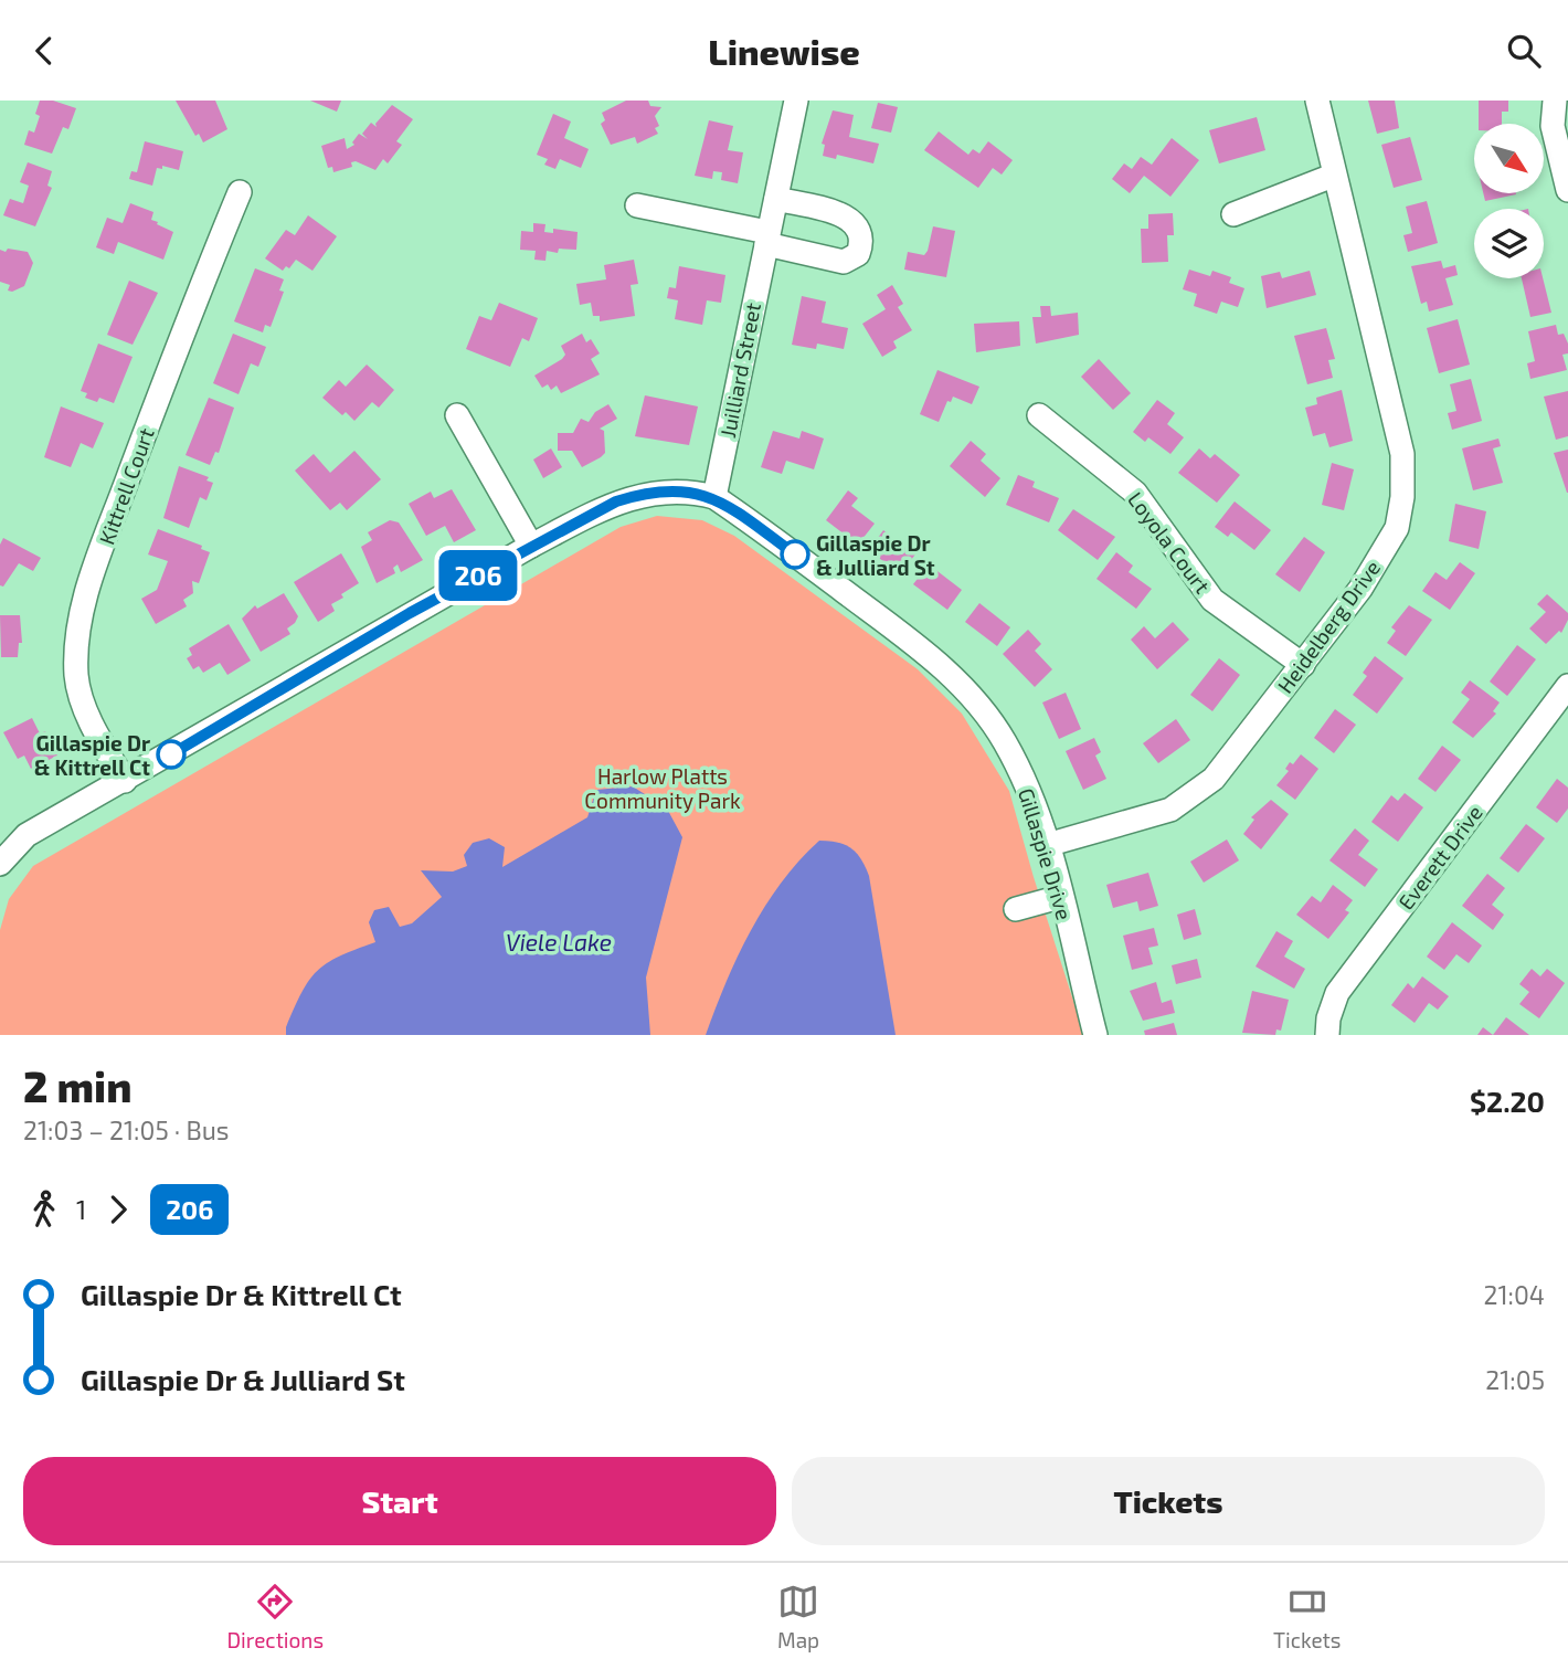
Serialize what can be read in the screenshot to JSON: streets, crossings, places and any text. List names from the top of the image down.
{
  "streets": {
    "street": [
      "Juilliard Street",
      "Kittrell Court",
      "Loyola Court",
      "Heidelberg Drive",
      "Gillaspie Drive",
      "Everett Drive"
    ]
  },
  "crossings": [
    ["Juilliard Street", "Gillaspie Drive"],
    ["Kittrell Court", "Gillaspie Drive"],
    ["Loyola Court", "Heidelberg Drive"],
    ["Heidelberg Drive", "Gillaspie Drive"]
  ],
  "water": ["Viele Lake"],
  "parks": ["Harlow Platts Community Park"],
  "places": ["Gillaspie Dr & Julliard St", "Gillaspie Dr & Kittrell Ct"],
  "lines": ["bus line 206"],
  "north": "bottom right",
  "page": {
    "header": "Linewise",
    "on_map": "206",
    "heading": ["2 min", "21:03 – 21:05 · Bus", "$2.20"],
    "legs": ["1", "206"],
    "list": [
      {
        "name": "Gillaspie Dr & Kittrell Ct",
        "value": "21:04"
      },
      {
        "name": "Gillaspie Dr & Julliard St",
        "value": "21:05"
      }
    ],
    "buttons": ["Start", "Tickets"],
    "tabs": ["Directions", "Map", "Tickets"]
  }
}
